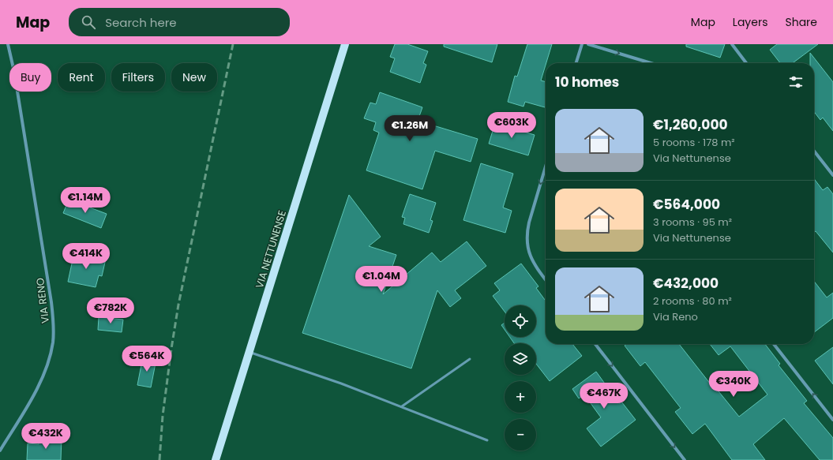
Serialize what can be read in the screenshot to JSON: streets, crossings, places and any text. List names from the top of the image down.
{
  "streets": {
    "main road": ["VIA NETTUNENSE"],
    "street": ["VIA RENO"]
  },
  "page": {
    "header": "Map",
    "search": "Search here",
    "nav": ["Map", "Layers", "Share"],
    "chip": [
      "Buy",
      "Rent",
      "Filters",
      "New"
    ],
    "heading": "10 homes",
    "list": [
      {
        "name": "€1,260,000",
        "note": "5 rooms · 178 m² · Via Nettunense"
      },
      {
        "name": "€564,000",
        "note": "3 rooms · 95 m² · Via Nettunense"
      },
      {
        "name": "€432,000",
        "note": "2 rooms · 80 m² · Via Reno"
      }
    ],
    "price": [
      "€603K",
      "€1.26M",
      "€1.14M",
      "€414K",
      "€1.04M",
      "€782K",
      "€564K",
      "€340K",
      "€467K",
      "€432K"
    ],
    "map_buttons": ["+", "−"]
  }
}
